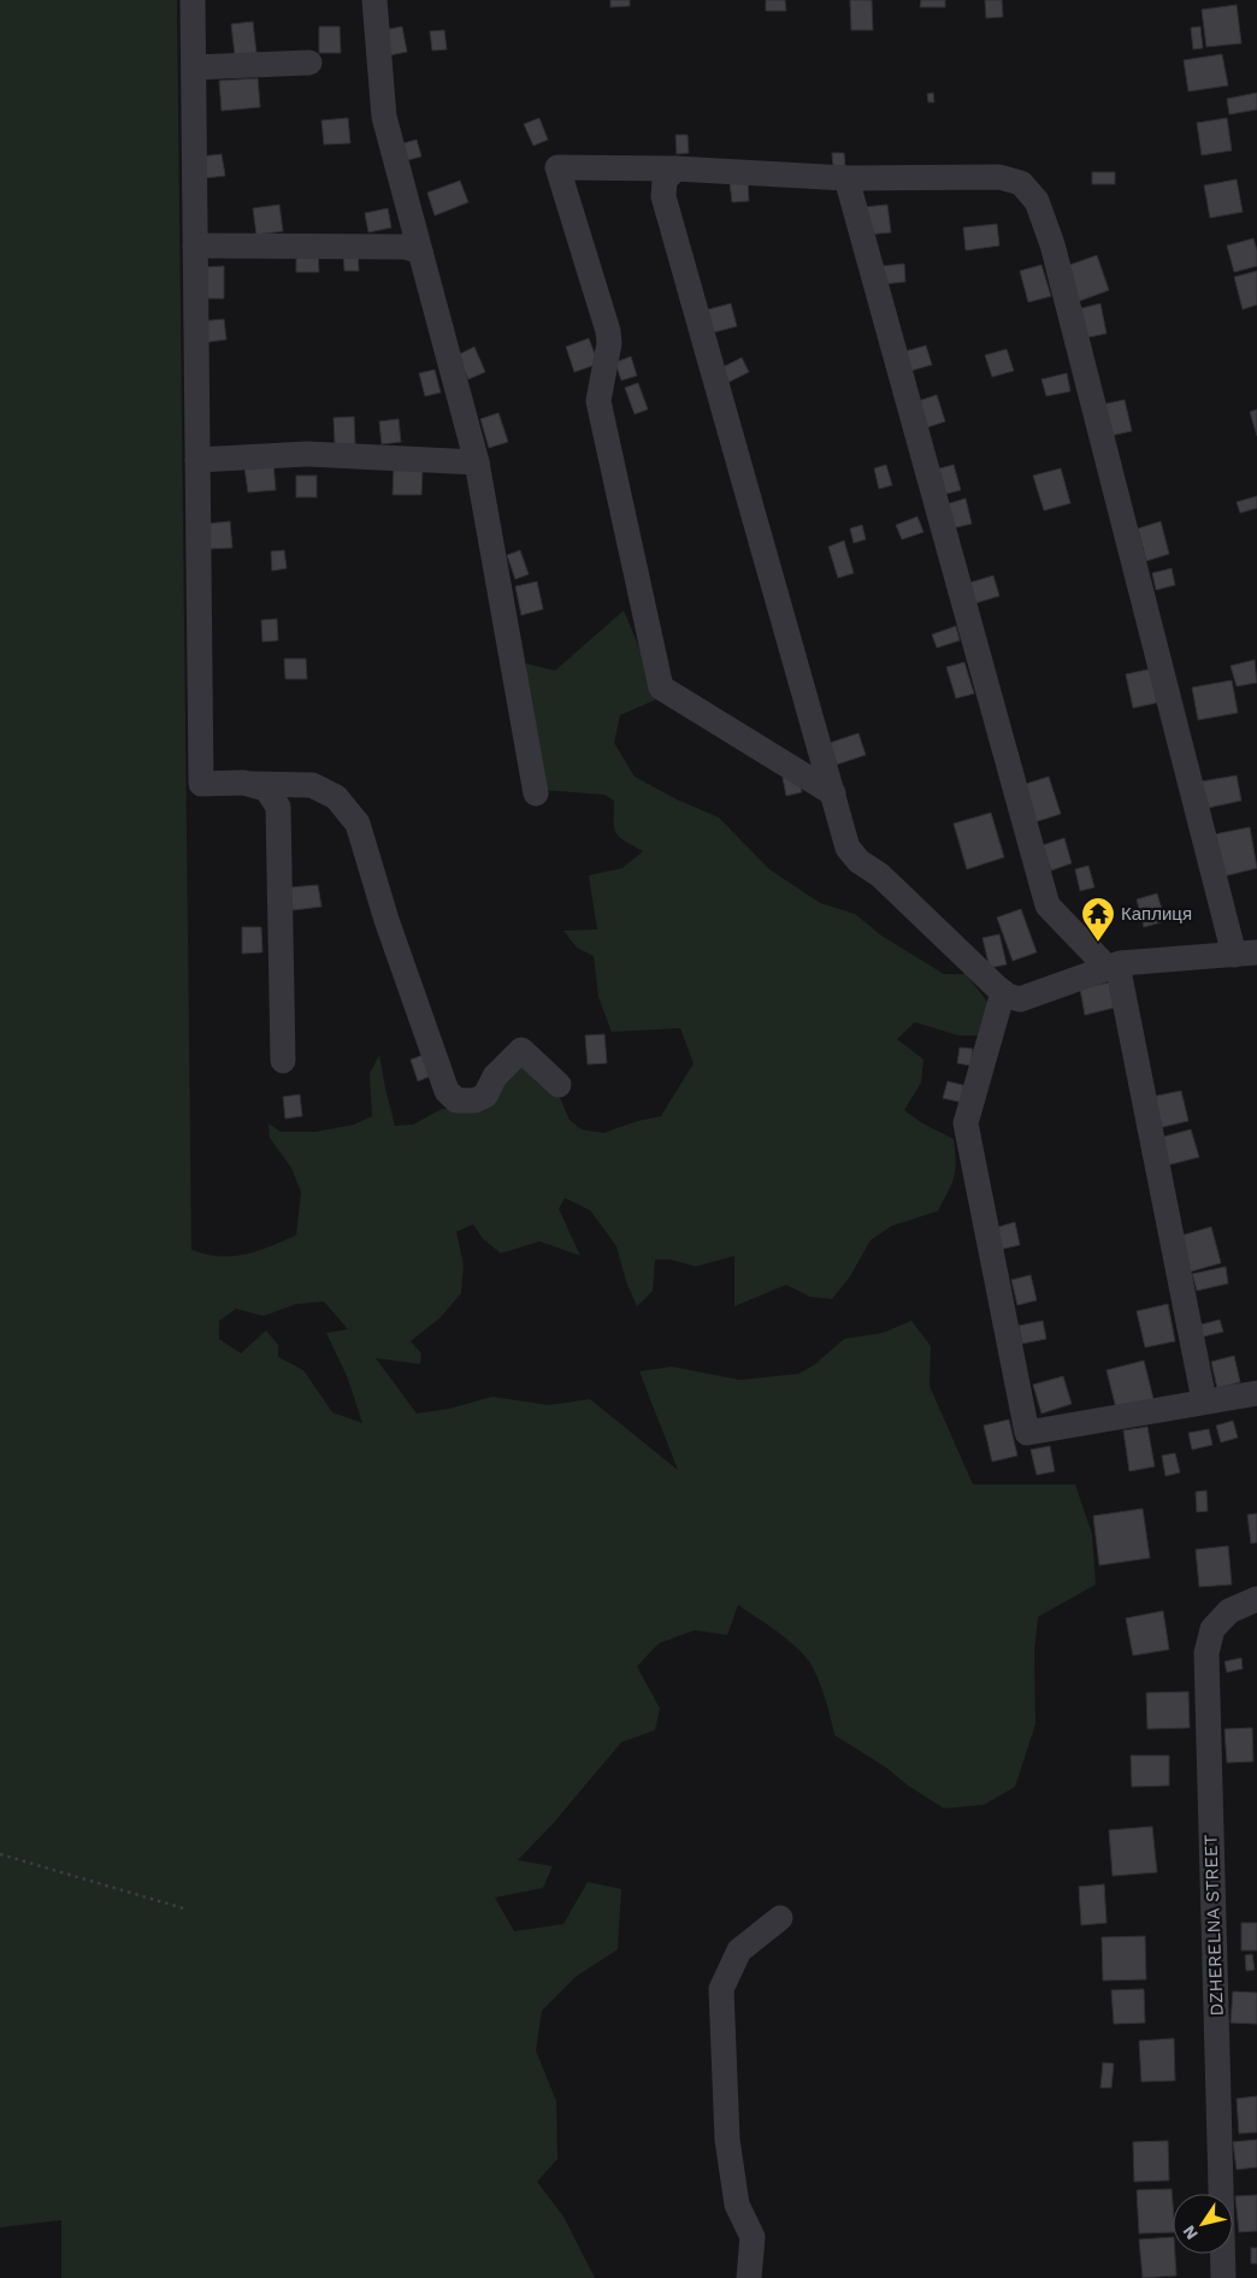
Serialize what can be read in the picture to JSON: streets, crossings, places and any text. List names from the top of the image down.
{
  "streets": {
    "street": ["DZHERELNA STREET"]
  },
  "places": {
    "temple": ["Каплиця"]
  },
  "north": "bottom left"
}
